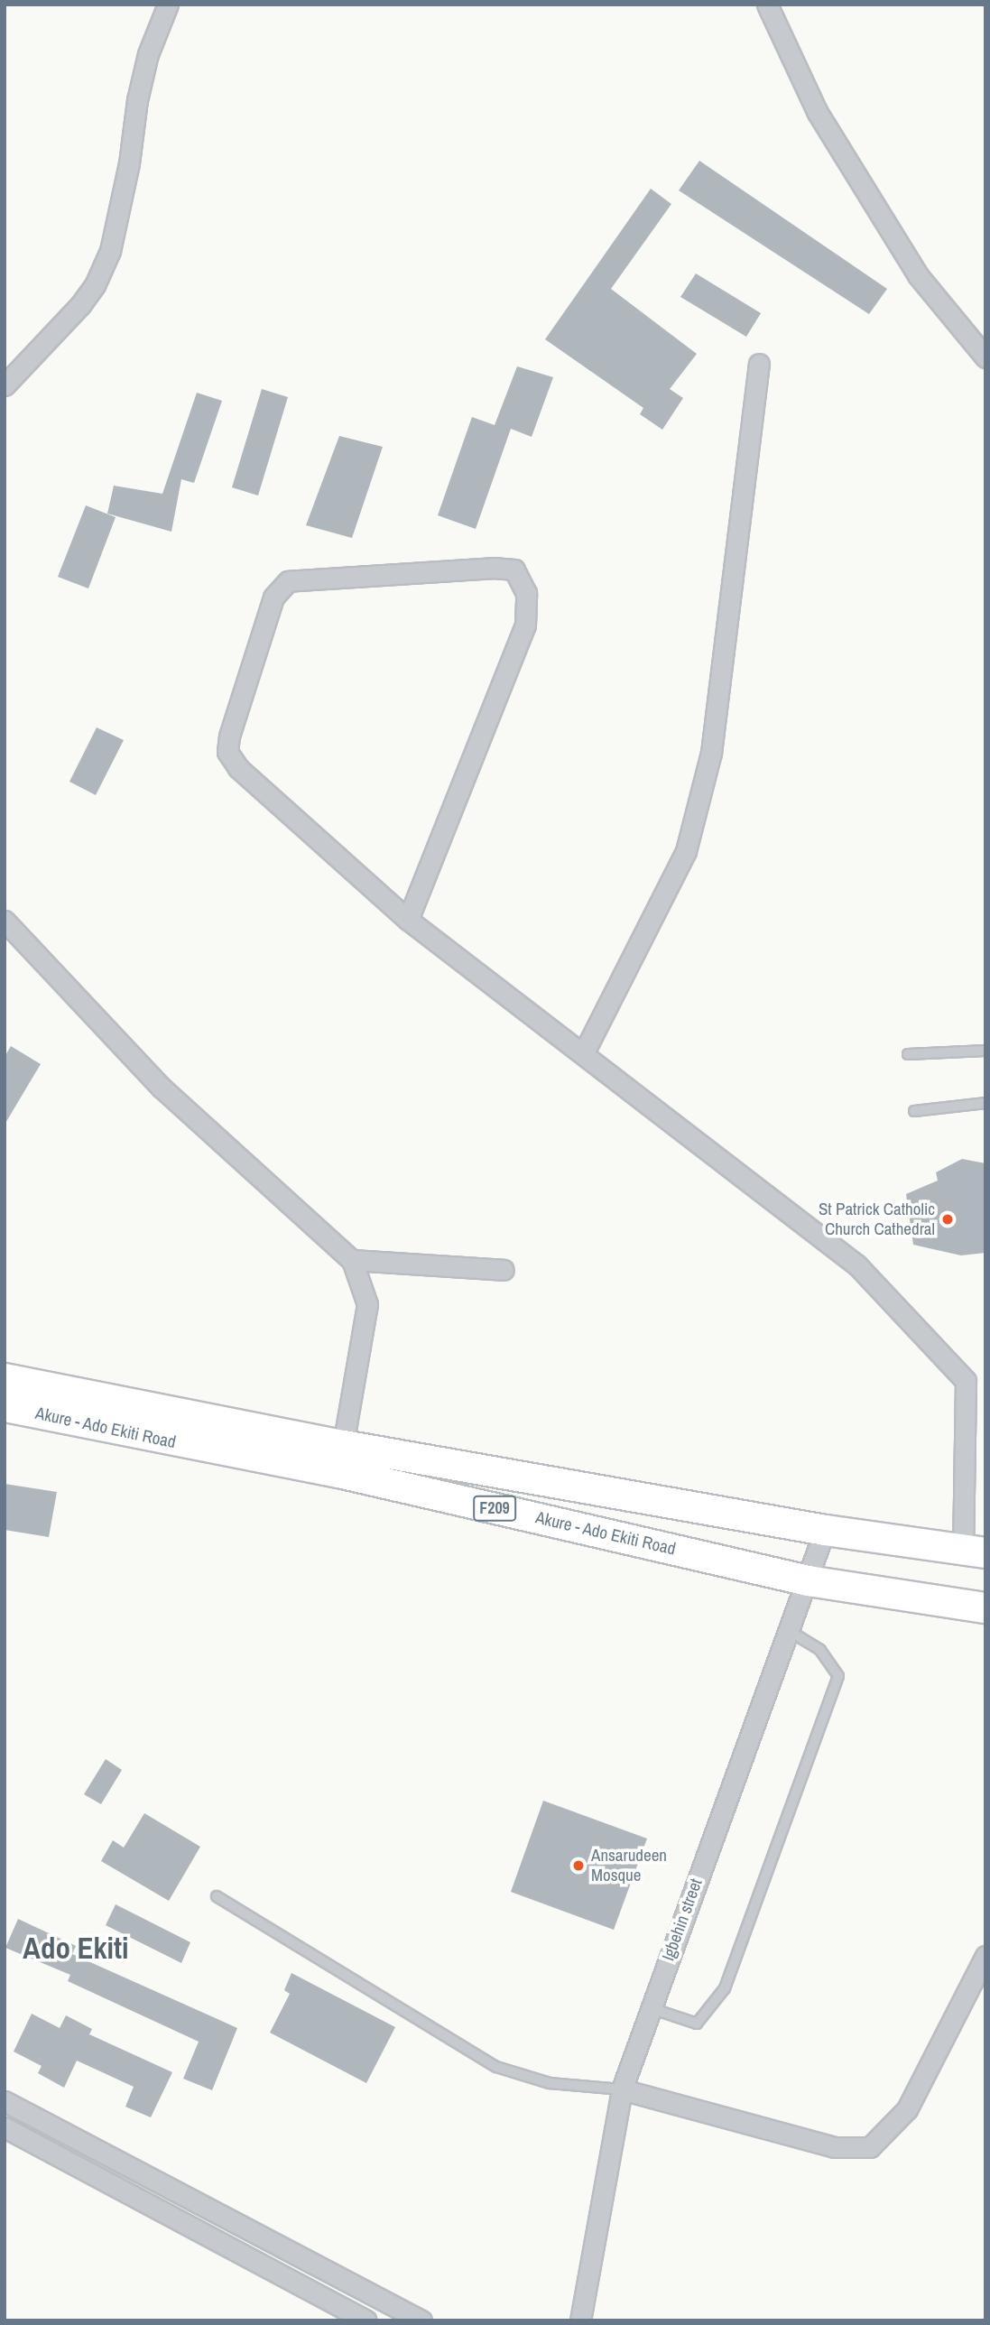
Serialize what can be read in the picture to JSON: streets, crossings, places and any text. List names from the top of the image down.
{
  "streets": {
    "main road": ["Akure - Ado Ekiti Road", "F209"],
    "street": ["Igbehin street"]
  },
  "crossings": [
    ["Akure - Ado Ekiti Road", "Igbehin street"]
  ],
  "districts": ["Ado Ekiti"],
  "places": ["St Patrick Catholic Church Cathedral", "Ansarudeen Mosque"]
}
